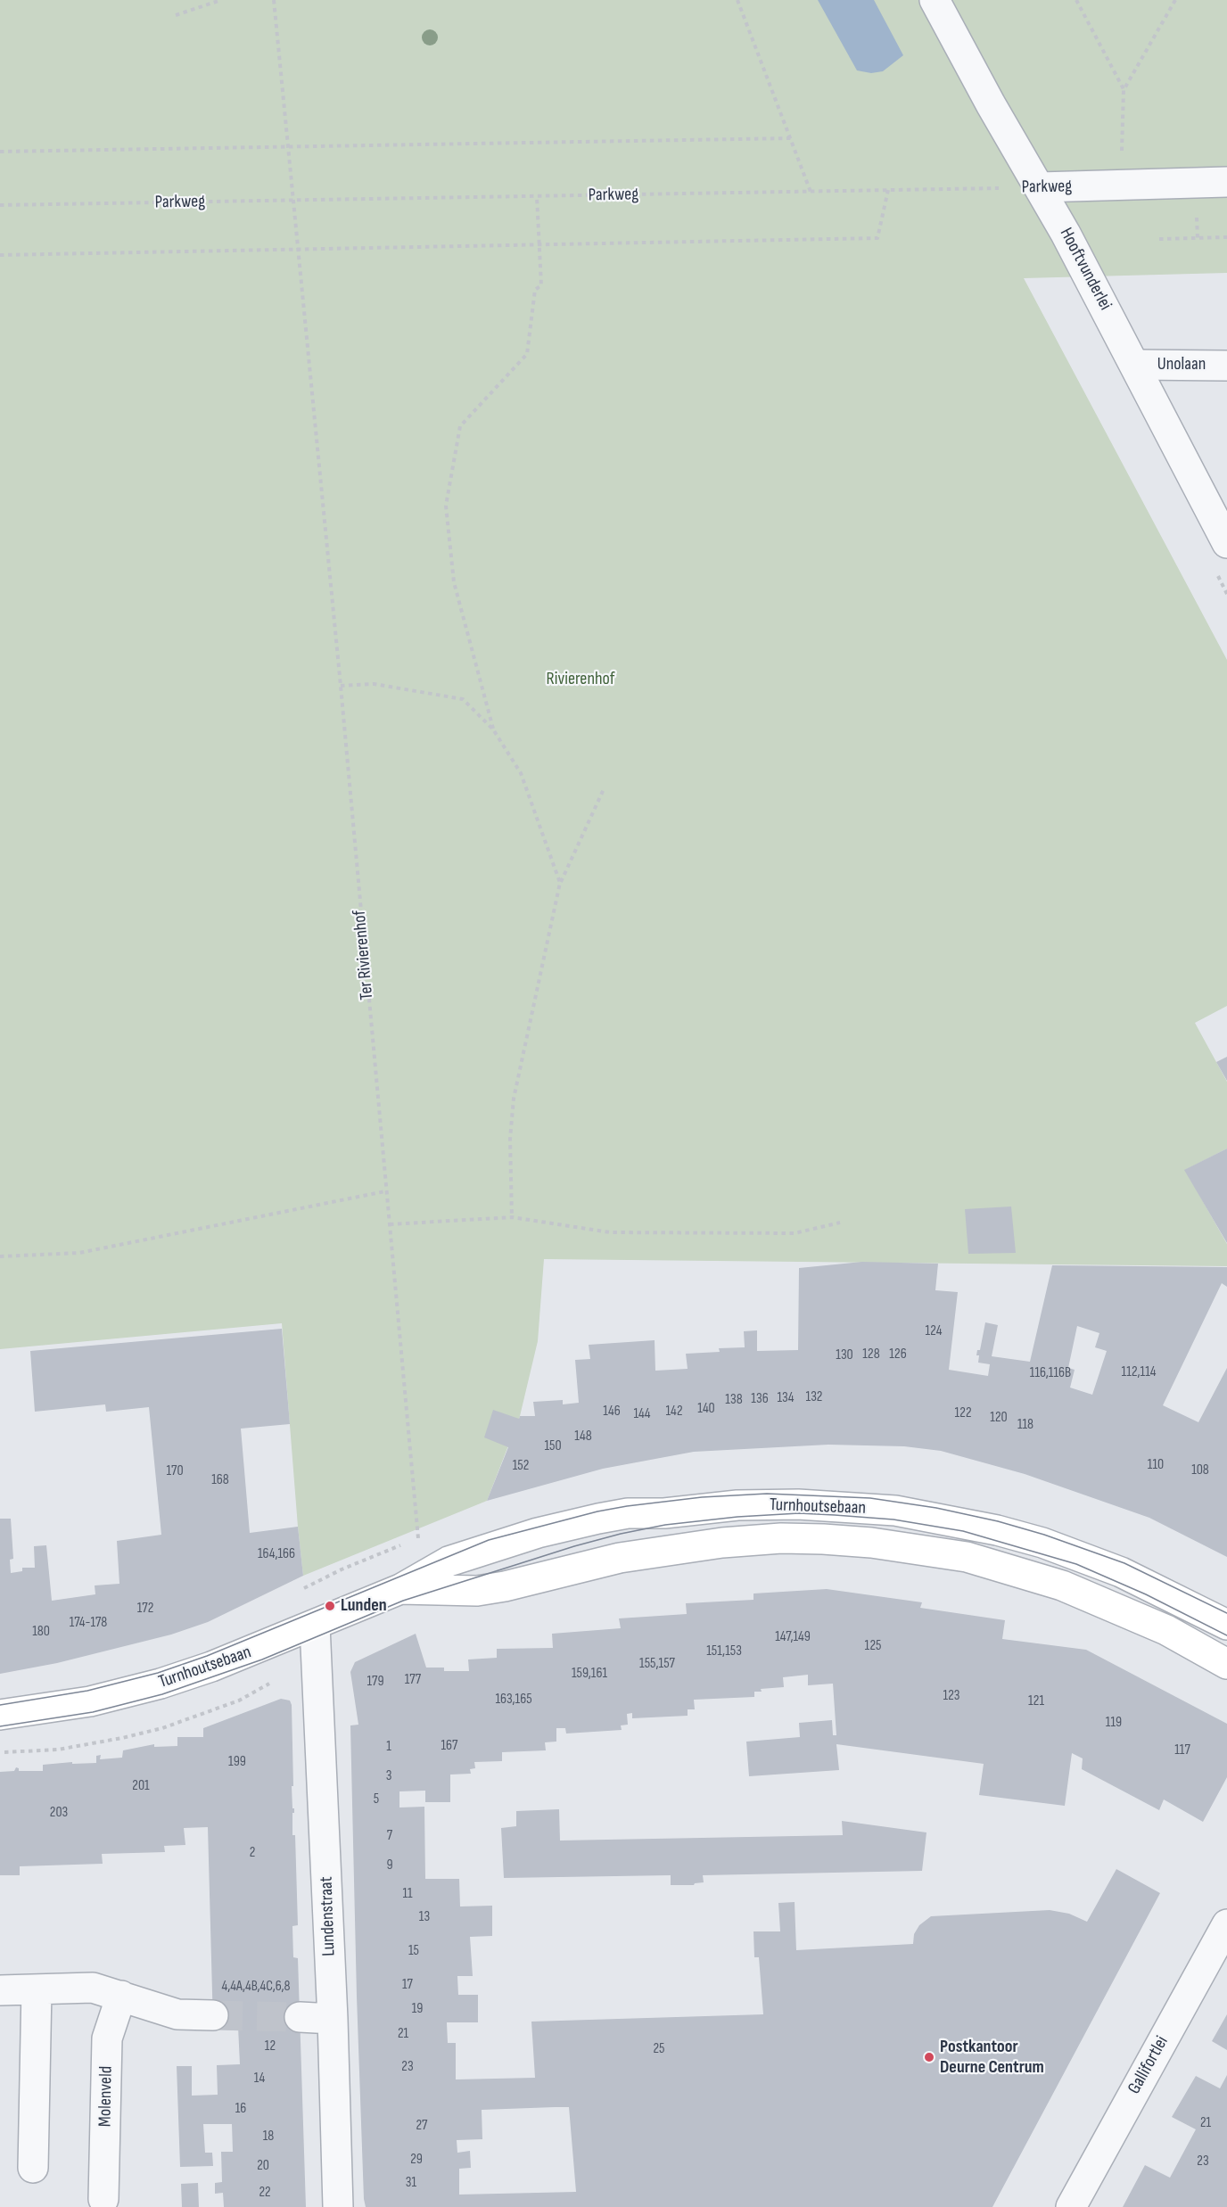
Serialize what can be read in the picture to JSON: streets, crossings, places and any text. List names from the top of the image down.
{
  "streets": {
    "main road": ["Turnhoutsebaan"],
    "street": [
      "Parkweg",
      "Hooftvunderlei",
      "Unolaan",
      "Lundenstraat",
      "Gallifortlei",
      "Molenveld"
    ],
    "path": ["Ter Rivierenhof"]
  },
  "crossings": [
    ["Parkweg", "Hooftvunderlei"],
    ["Parkweg", "Ter Rivierenhof"],
    ["Hooftvunderlei", "Unolaan"],
    ["Turnhoutsebaan", "Lundenstraat"]
  ],
  "parks": ["Rivierenhof"],
  "places": ["Lunden", "Postkantoor Deurne Centrum"],
  "house_numbers": [
    "124",
    "128",
    "126",
    "130",
    "112,114",
    "116,116B",
    "132",
    "134",
    "136",
    "138",
    "140",
    "146",
    "142",
    "122",
    "144",
    "120",
    "118",
    "148",
    "150",
    "110",
    "152",
    "108",
    "170",
    "168",
    "164,166",
    "172",
    "174-178",
    "180",
    "147,149",
    "125",
    "151,153",
    "155,157",
    "159,161",
    "177",
    "179",
    "123",
    "163,165",
    "121",
    "119",
    "167",
    "1",
    "117",
    "199",
    "3",
    "201",
    "5",
    "203",
    "7",
    "2",
    "9",
    "11",
    "13",
    "15",
    "17",
    "4,4A,4B,4C,6,8",
    "19",
    "21",
    "12",
    "25",
    "23",
    "14",
    "16",
    "21",
    "27",
    "18",
    "29",
    "23",
    "20",
    "31",
    "22"
  ]
}
